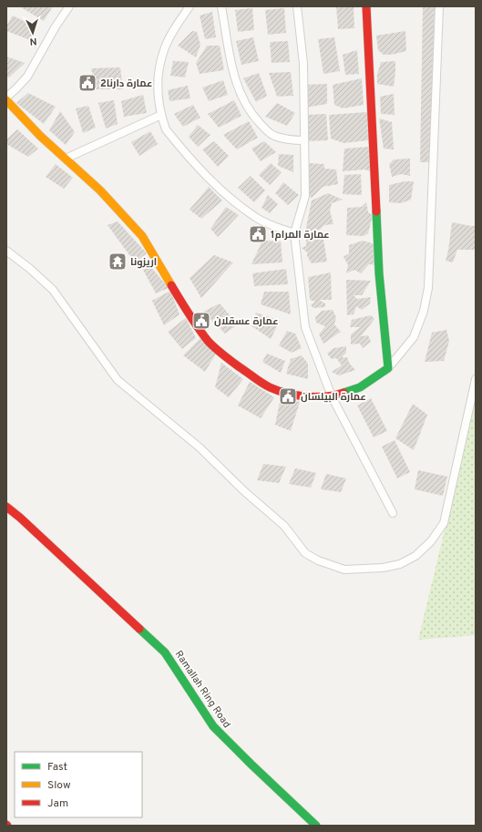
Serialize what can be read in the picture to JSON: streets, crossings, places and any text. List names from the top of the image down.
{
  "streets": {
    "street": ["Ramallah Ring Road"]
  },
  "places": {
    "public building": [
      "عمارة دارنا2",
      "عمارة المرام1",
      "عمارة عسقلان",
      "عمارة البيلسان"
    ],
    "temple": ["اريزونا"]
  },
  "legend": ["Fast", "Slow", "Jam"],
  "north": "bottom"
}
